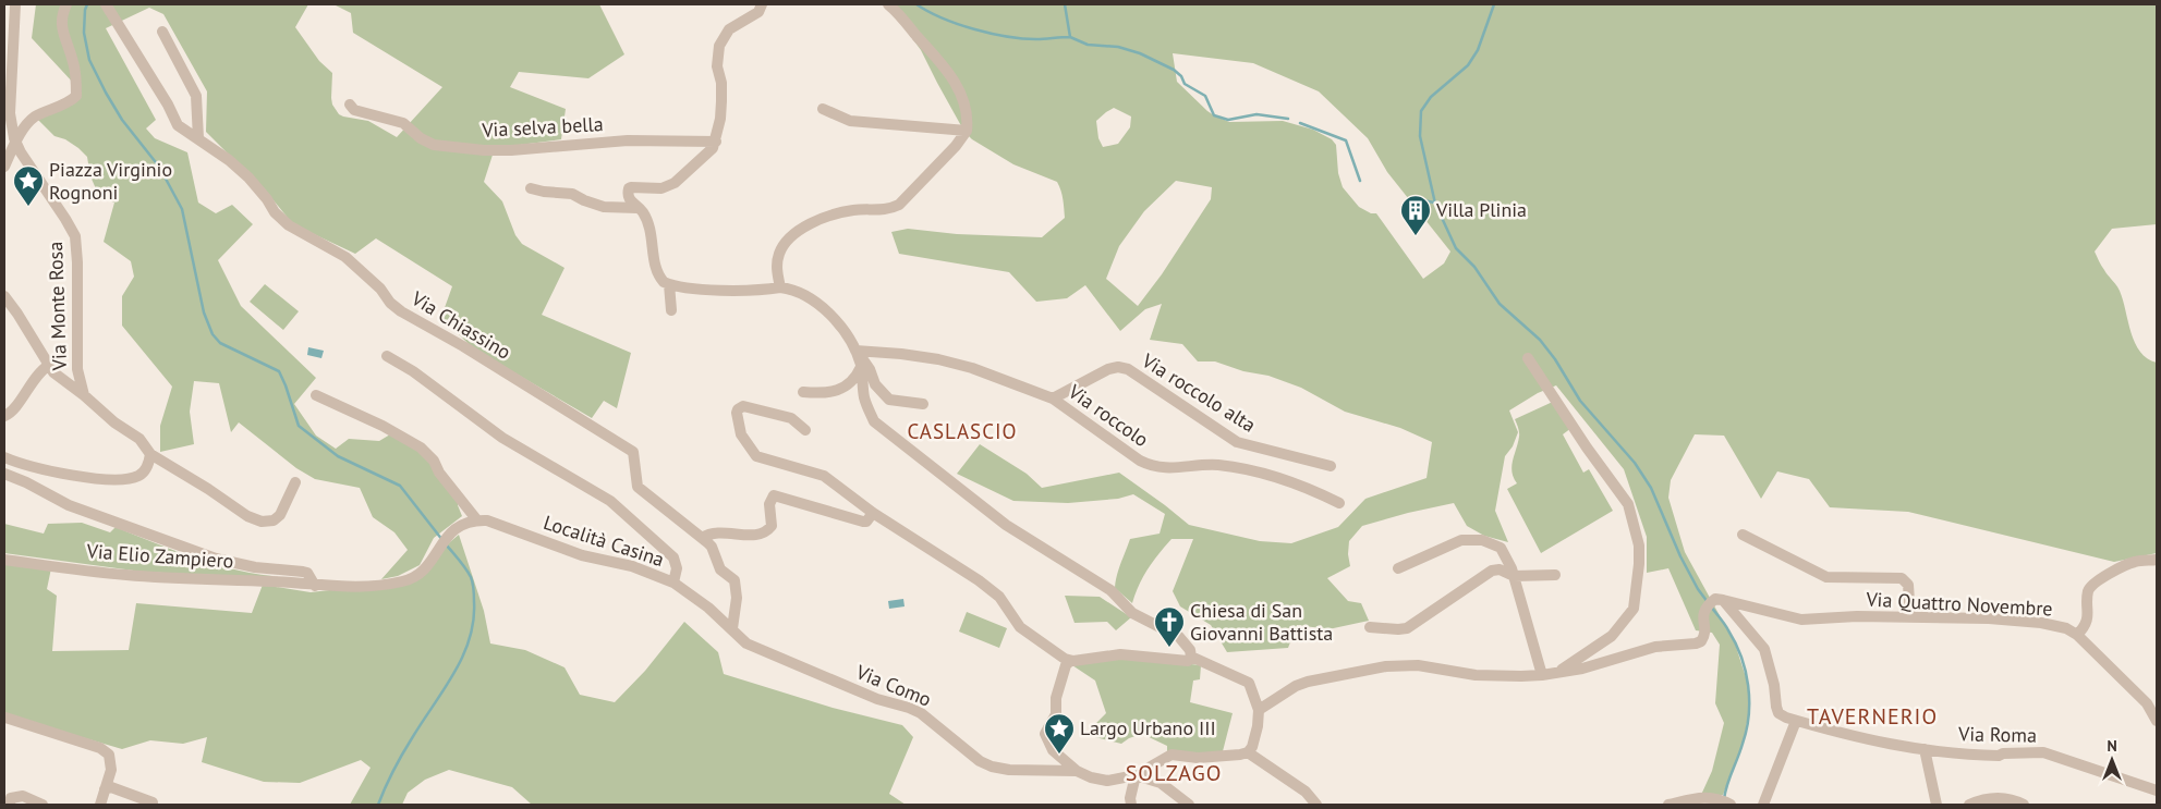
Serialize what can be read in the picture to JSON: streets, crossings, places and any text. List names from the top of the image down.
{
  "streets": {
    "street": [
      "Via selva bella",
      "Via Monte Rosa",
      "Via Chiassino",
      "Via roccolo alta",
      "Via roccolo",
      "Località Casina",
      "Via Elio Zampiero",
      "Via Quattro Novembre",
      "Via Como",
      "Via Roma"
    ]
  },
  "crossings": [
    ["Via roccolo alta", "Via roccolo"],
    ["Località Casina", "Via Elio Zampiero"],
    ["Località Casina", "Via Como"],
    ["Via Quattro Novembre", "Via Roma"]
  ],
  "districts": ["CASLASCIO", "TAVERNERIO", "SOLZAGO"],
  "places": {
    "place": ["Piazza Virginio Rognoni", "Largo Urbano III"],
    "building": ["Villa Plinia"],
    "church": ["Chiesa di San Giovanni Battista"]
  },
  "north": "top"
}
